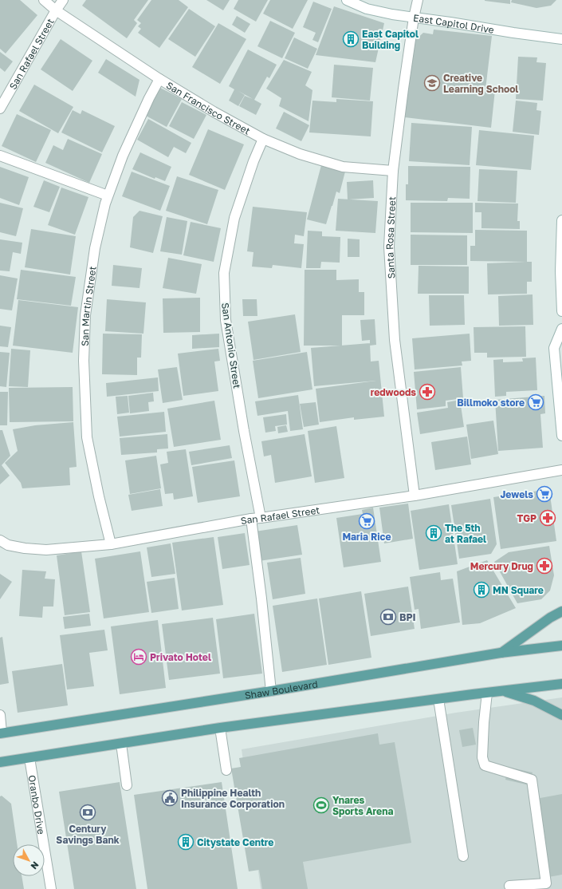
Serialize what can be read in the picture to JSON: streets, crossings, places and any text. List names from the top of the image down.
{
  "streets": {
    "main road": ["Shaw Boulevard"],
    "street": [
      "East Capitol Drive",
      "San Rafael Street",
      "San Francisco Street",
      "Santa Rosa Street",
      "San Martin Street",
      "San Antonio Street",
      "Oranbo Drive"
    ]
  },
  "crossings": [
    ["East Capitol Drive", "Santa Rosa Street"],
    ["San Rafael Street", "San Francisco Street"],
    ["San Rafael Street", "Santa Rosa Street"],
    ["San Rafael Street", "San Martin Street"],
    ["San Rafael Street", "San Antonio Street"],
    ["San Francisco Street", "Santa Rosa Street"],
    ["San Francisco Street", "San Martin Street"],
    ["San Francisco Street", "San Antonio Street"],
    ["San Antonio Street", "Shaw Boulevard"]
  ],
  "places": {
    "building": [
      "East Capitol Building",
      "The 5th at Rafael",
      "MN Square",
      "Citystate Centre"
    ],
    "school or university": ["Creative Learning School"],
    "pharmacy": ["redwoods", "TGP", "Mercury Drug"],
    "supermarket": ["Billmoko store", "Jewels", "Maria Rice"],
    "bank": ["BPI", "Century Savings Bank"],
    "hotel": ["Privato Hotel"],
    "public building": ["Philippine Health Insurance Corporation"],
    "sports": ["Ynares Sports Arena"]
  },
  "north": "bottom right"
}
